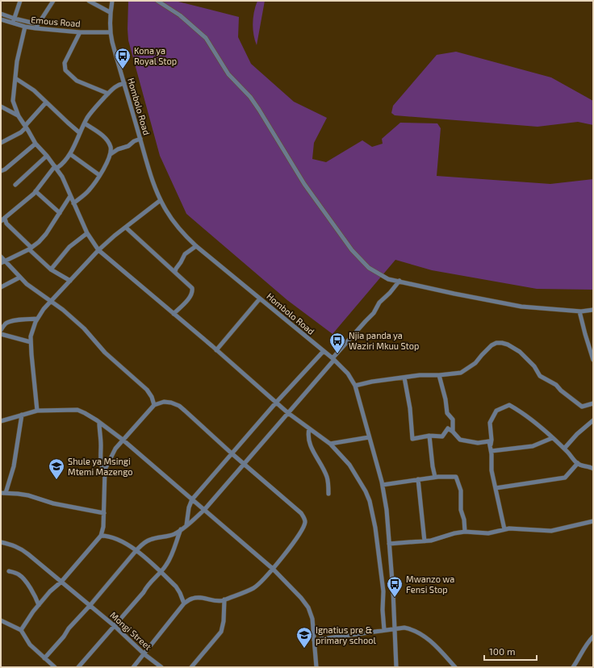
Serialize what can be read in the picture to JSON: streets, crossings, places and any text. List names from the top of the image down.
{
  "streets": {
    "street": ["Emous Road", "Hombolo Road", "Mongi Street"]
  },
  "crossings": [
    ["Emous Road", "Hombolo Road"]
  ],
  "places": {
    "bus stop": ["Kona ya Royal Stop", "Njia panda ya Waziri Mkuu Stop", "Mwanzo wa Fensi Stop"],
    "school or university": ["Shule ya Msingi Mtemi Mazengo", "Ignatius pre & primary school"]
  },
  "scale_bar": "100 m"
}
